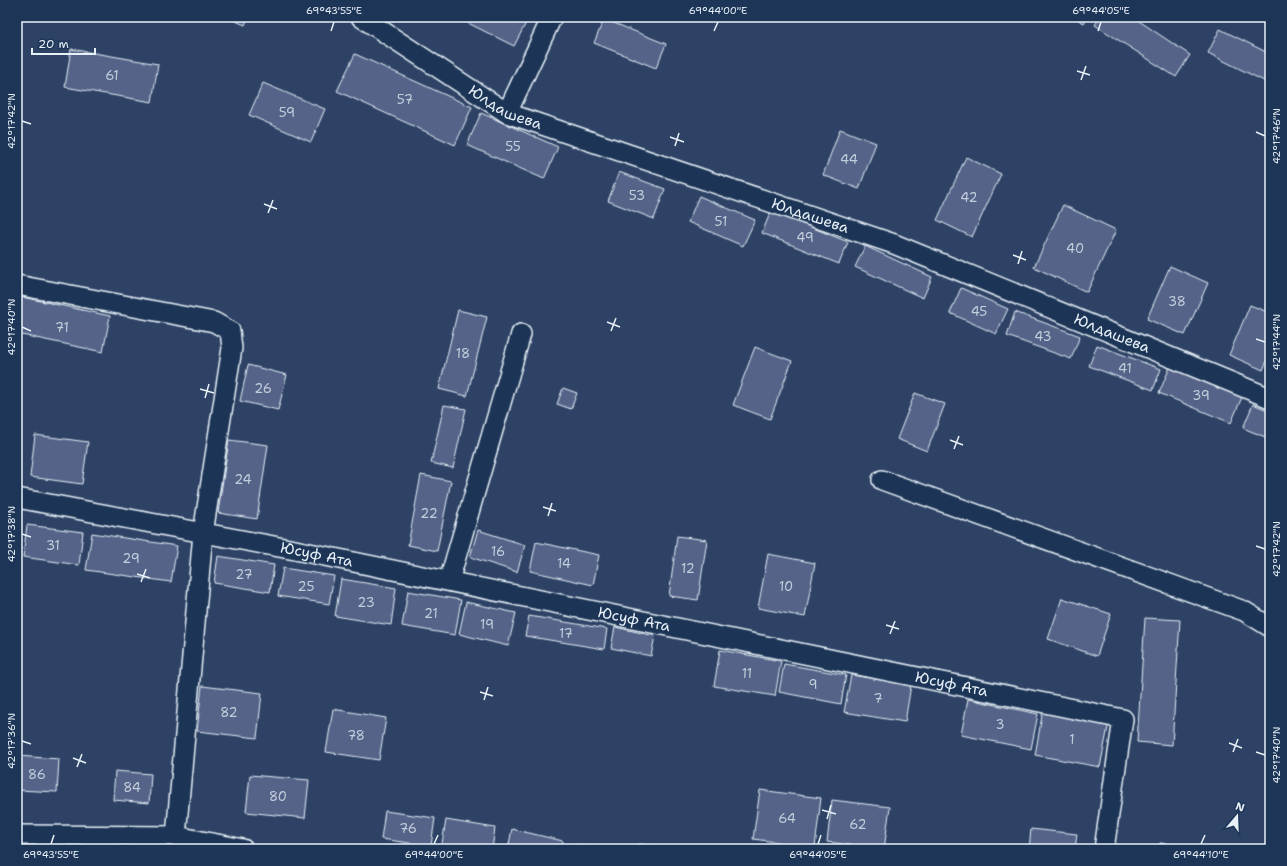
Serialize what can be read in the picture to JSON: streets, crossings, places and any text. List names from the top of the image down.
{
  "streets": {
    "street": ["Юлдашева", "Юсуф Ата"]
  },
  "house_numbers": [
    "61",
    "57",
    "59",
    "55",
    "44",
    "53",
    "42",
    "51",
    "49",
    "40",
    "38",
    "45",
    "71",
    "43",
    "18",
    "41",
    "26",
    "39",
    "24",
    "22",
    "31",
    "16",
    "29",
    "14",
    "12",
    "27",
    "25",
    "10",
    "23",
    "21",
    "19",
    "17",
    "11",
    "9",
    "7",
    "82",
    "3",
    "78",
    "1",
    "86",
    "84",
    "80",
    "64",
    "62",
    "76"
  ],
  "scale_bar": "20 m",
  "north": "top",
  "coordinates": [
    "69°43'55\"E",
    "69°44'00\"E",
    "69°44'05\"E",
    "42°17'42\"N",
    "42°17'46\"N",
    "42°17'40\"N",
    "42°17'44\"N",
    "42°17'38\"N",
    "42°17'36\"N",
    "69°44'10\"E"
  ]
}
